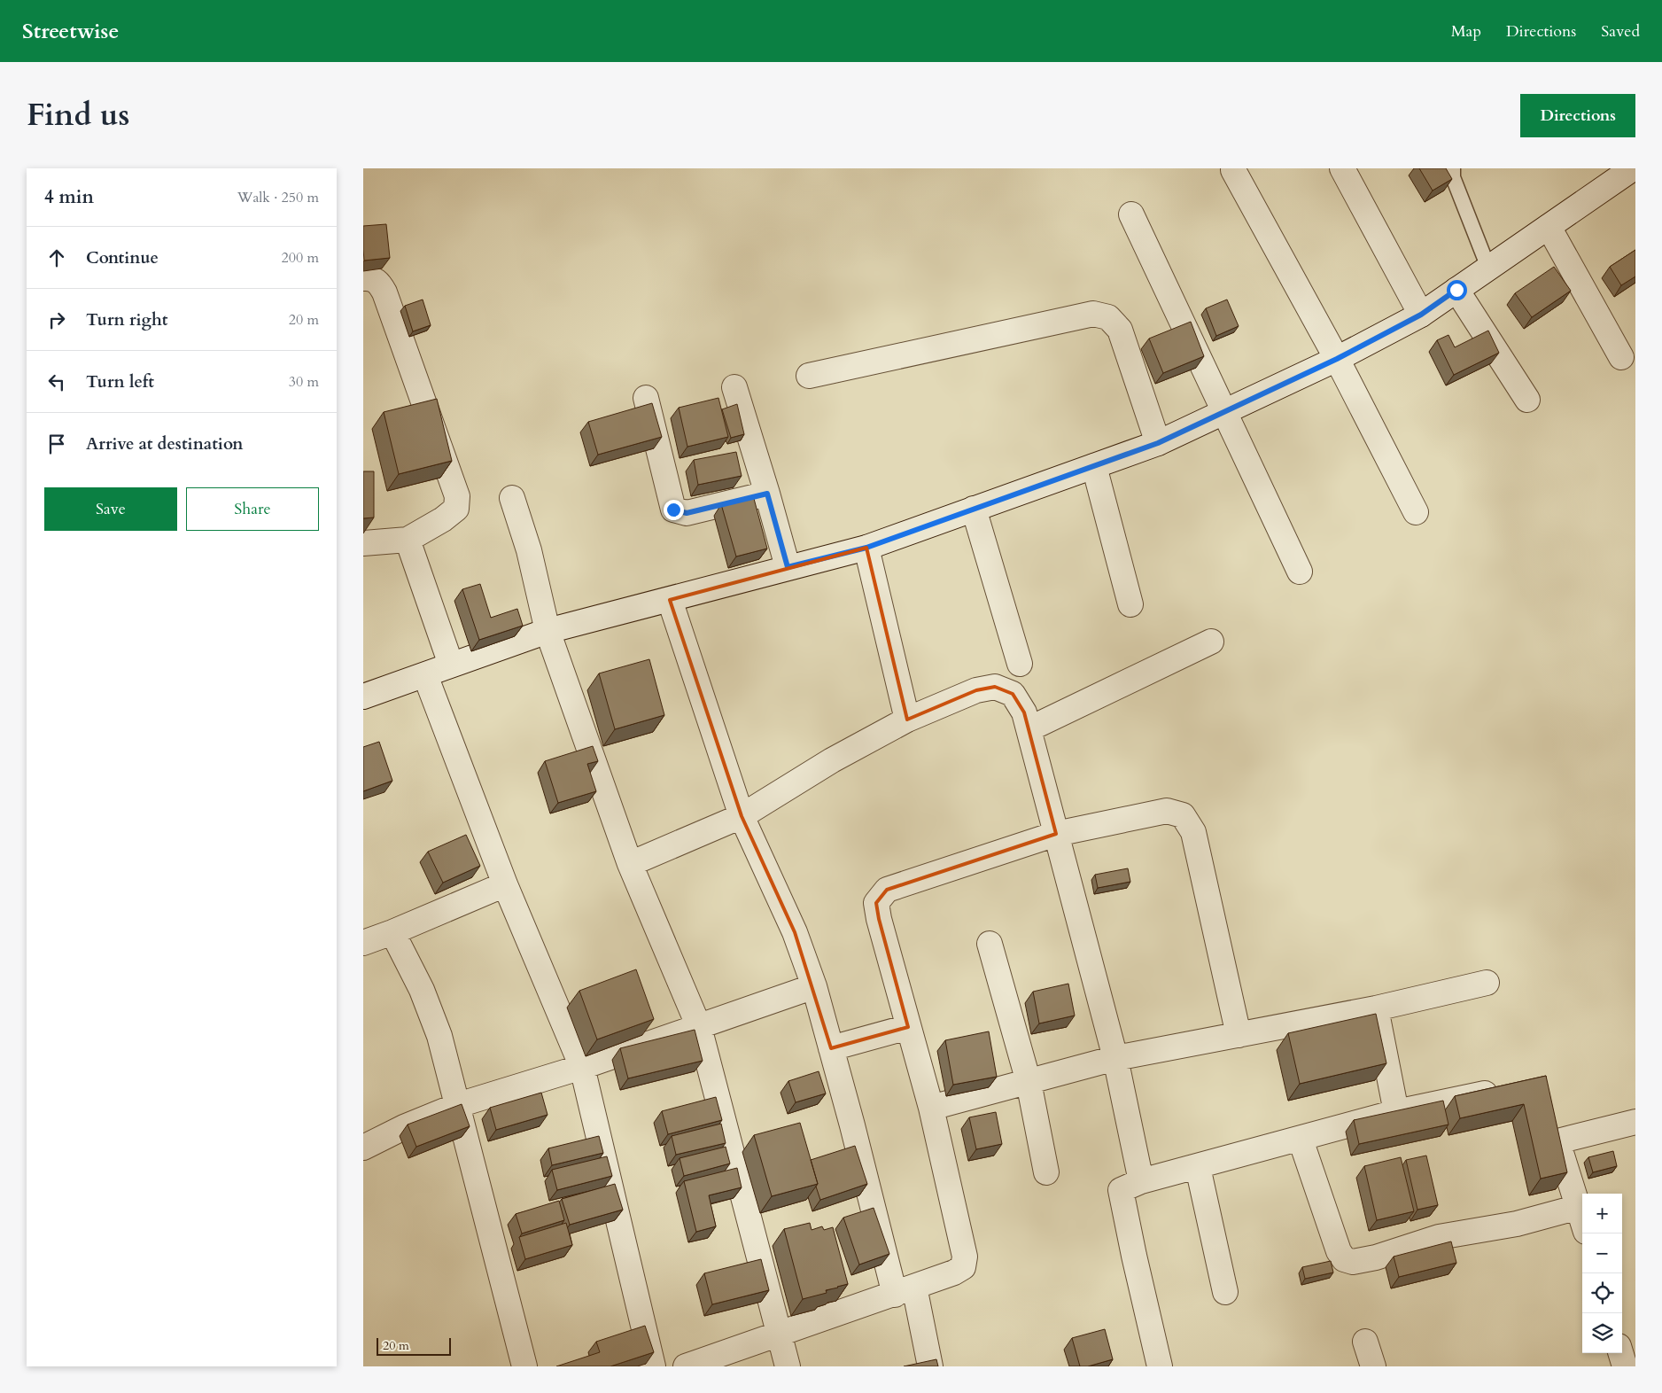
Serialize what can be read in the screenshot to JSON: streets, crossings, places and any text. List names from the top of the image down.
{
  "scale_bar": "20 m",
  "page": {
    "header": "Streetwise",
    "nav": ["Map", "Directions", "Saved"],
    "title": "Find us",
    "buttons": [
      "Directions",
      ["Save", "Share"]
    ],
    "heading": ["4 min", "Walk · 250 m"],
    "list": [
      ["Continue", "200 m"],
      ["Turn right", "20 m"],
      ["Turn left", "30 m"],
      "Arrive at destination"
    ],
    "map_buttons": ["+", "−"],
    "scale": "20 m"
  }
}
